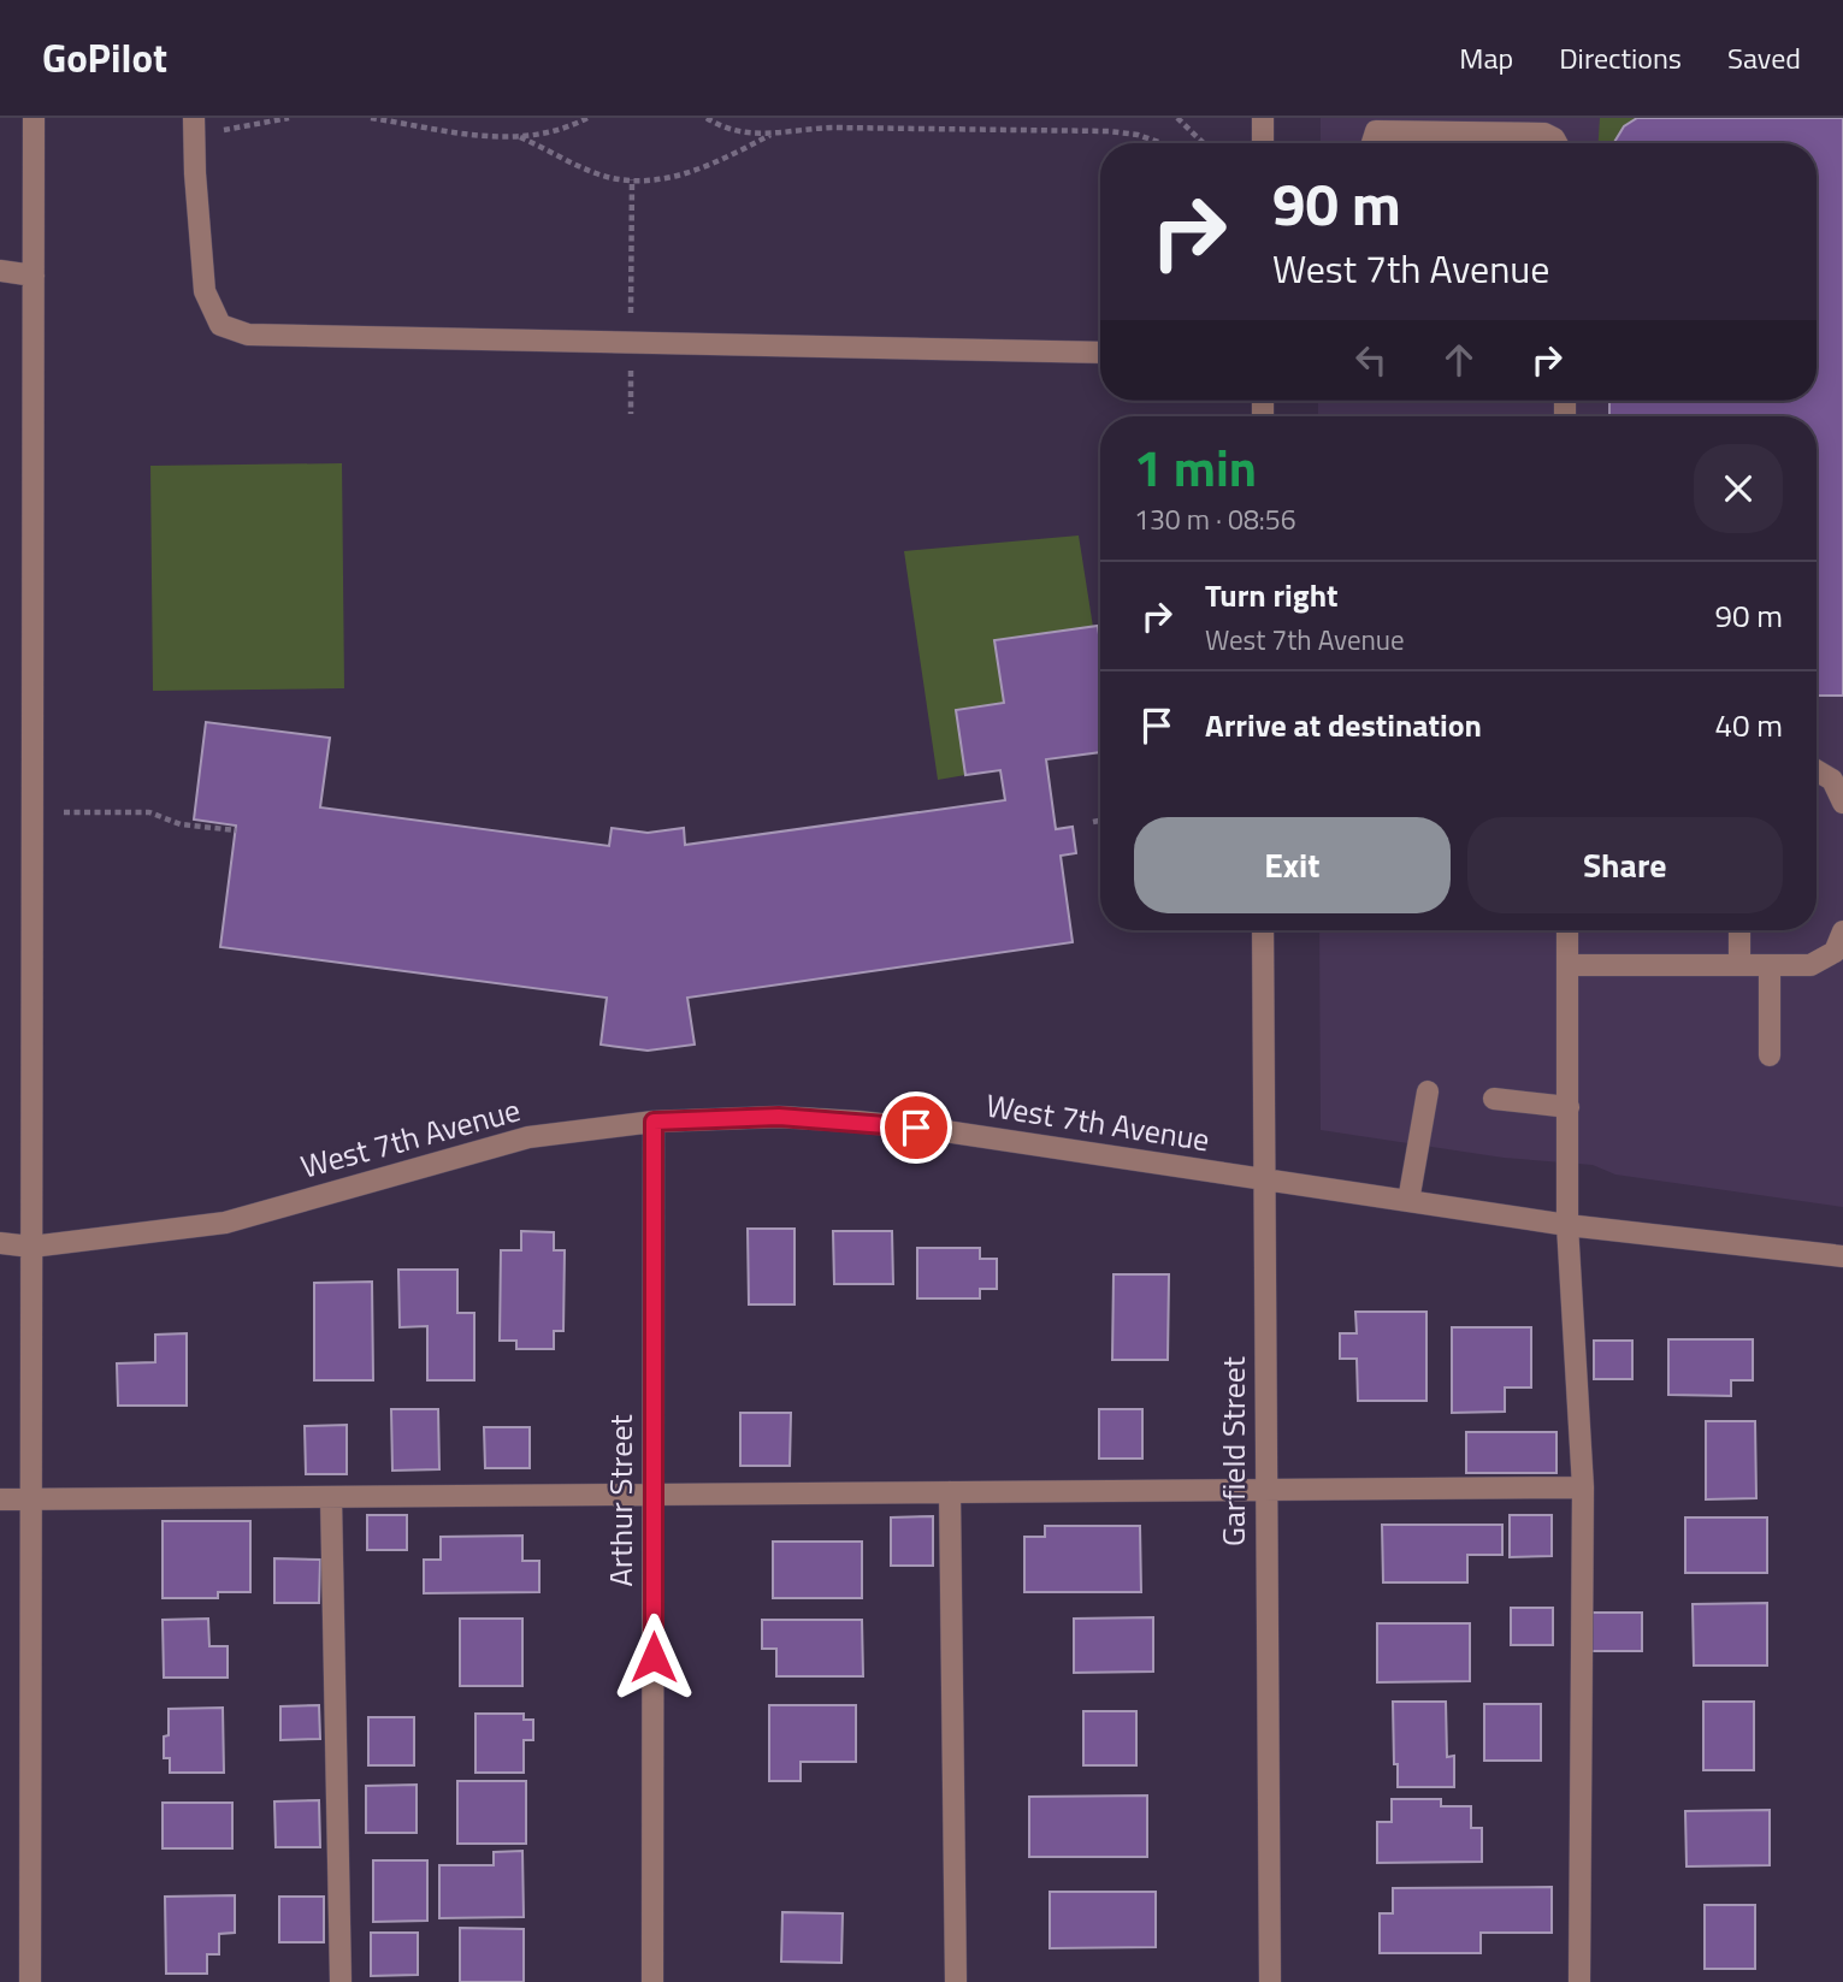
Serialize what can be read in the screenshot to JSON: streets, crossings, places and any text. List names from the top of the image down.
{
  "streets": {
    "street": ["West 7th Avenue", "Garfield Street", "Arthur Street"]
  },
  "crossings": [
    ["West 7th Avenue", "Garfield Street"],
    ["West 7th Avenue", "Arthur Street"]
  ],
  "page": {
    "header": "GoPilot",
    "nav": ["Map", "Directions", "Saved"],
    "turn": ["90 m", "West 7th Avenue"],
    "heading": ["1 min", "130 m · 08:56"],
    "list": [
      {
        "name": "Turn right",
        "note": "West 7th Avenue",
        "value": "90 m"
      },
      {
        "name": "Arrive at destination",
        "value": "40 m"
      }
    ],
    "buttons": ["Exit", "Share"]
  }
}
